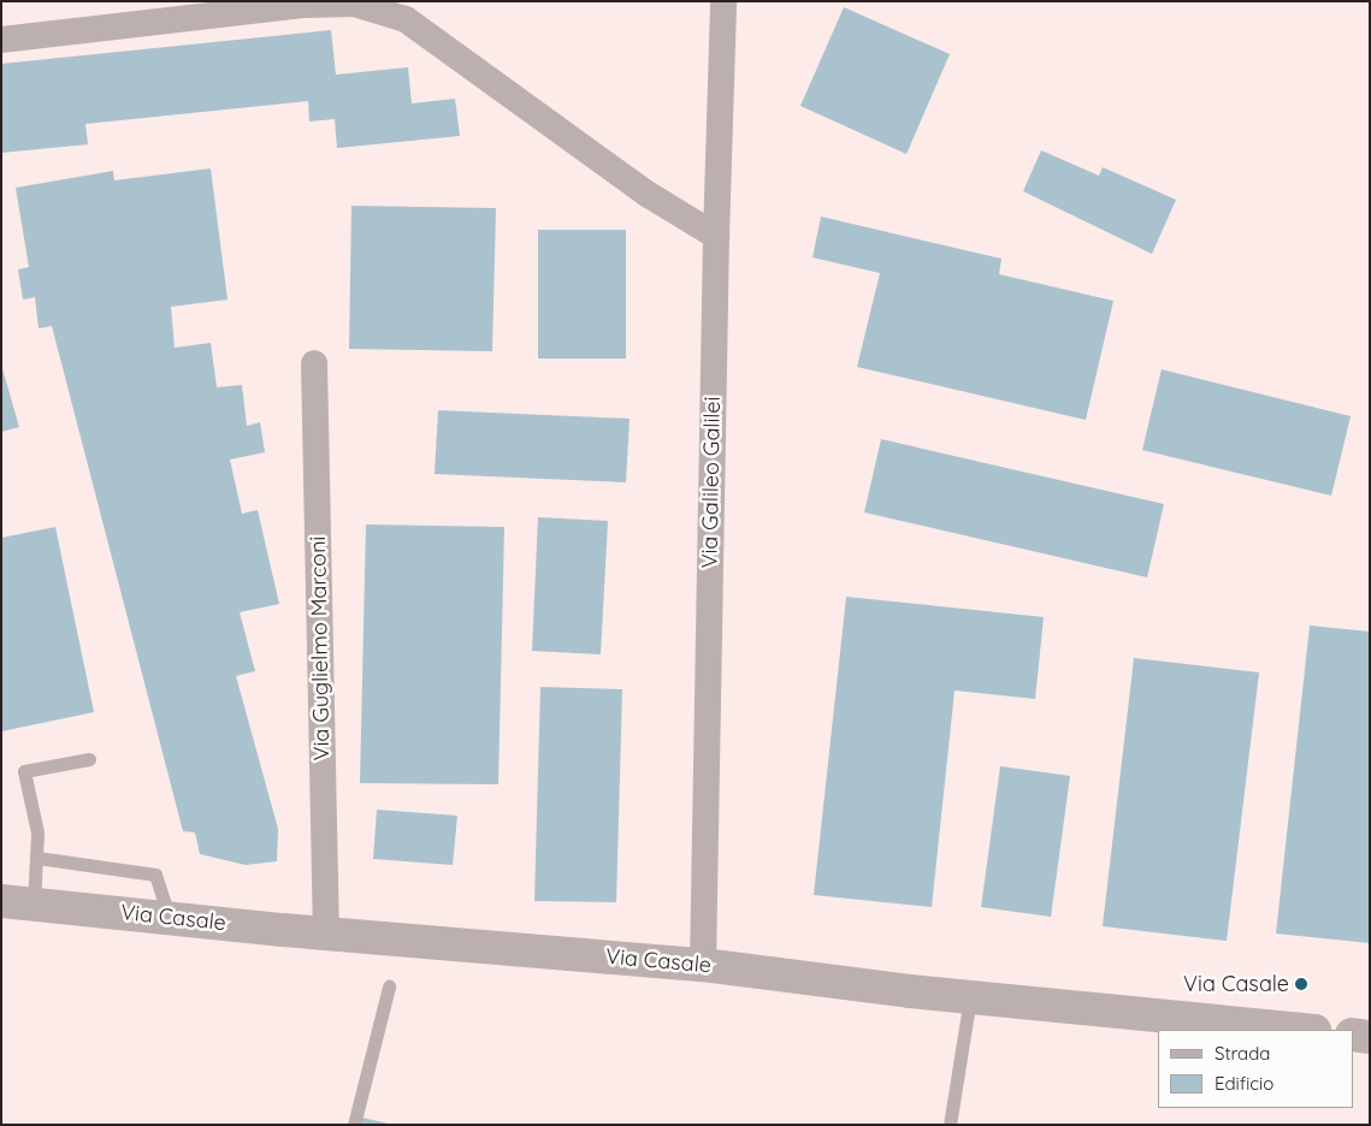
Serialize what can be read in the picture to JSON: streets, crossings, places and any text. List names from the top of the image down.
{
  "streets": {
    "street": ["Via Galileo Galilei", "Via Guglielmo Marconi", "Via Casale"]
  },
  "crossings": [
    ["Via Galileo Galilei", "Via Casale"],
    ["Via Guglielmo Marconi", "Via Casale"]
  ],
  "places": ["Via Casale"],
  "legend": ["Strada", "Edificio"]
}
